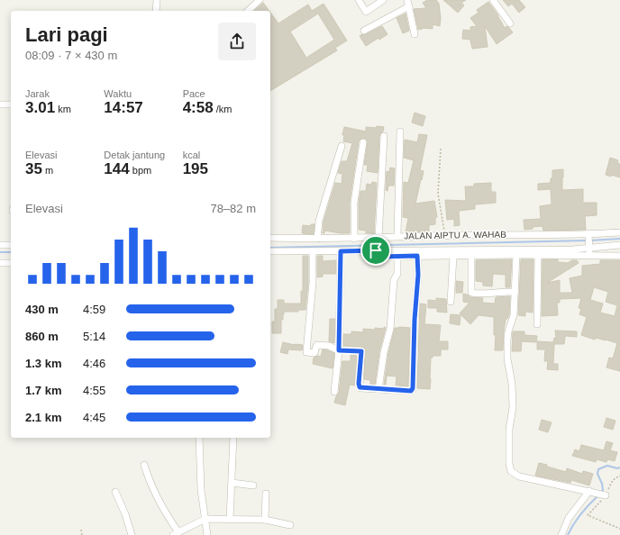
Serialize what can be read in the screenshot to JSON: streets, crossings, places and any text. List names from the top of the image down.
{
  "streets": {
    "street": ["JALAN AIPTU A. WAHAB"]
  },
  "page": {
    "heading": ["Lari pagi", "08:09 · 7 × 430 m"],
    "stats": [
      ["Jarak", "3.01 km"],
      ["Waktu", "14:57"],
      ["Pace", "4:58 /km"],
      ["Elevasi", "35 m"],
      ["Detak jantung", "144 bpm"],
      ["kcal", "195"]
    ],
    "chart": ["Elevasi", "78–82 m"],
    "list": [
      {
        "name": "430 m",
        "note": "4:59"
      },
      {
        "name": "860 m",
        "note": "5:14"
      },
      {
        "name": "1.3 km",
        "note": "4:46"
      },
      {
        "name": "1.7 km",
        "note": "4:55"
      },
      {
        "name": "2.1 km",
        "note": "4:45"
      }
    ]
  }
}
